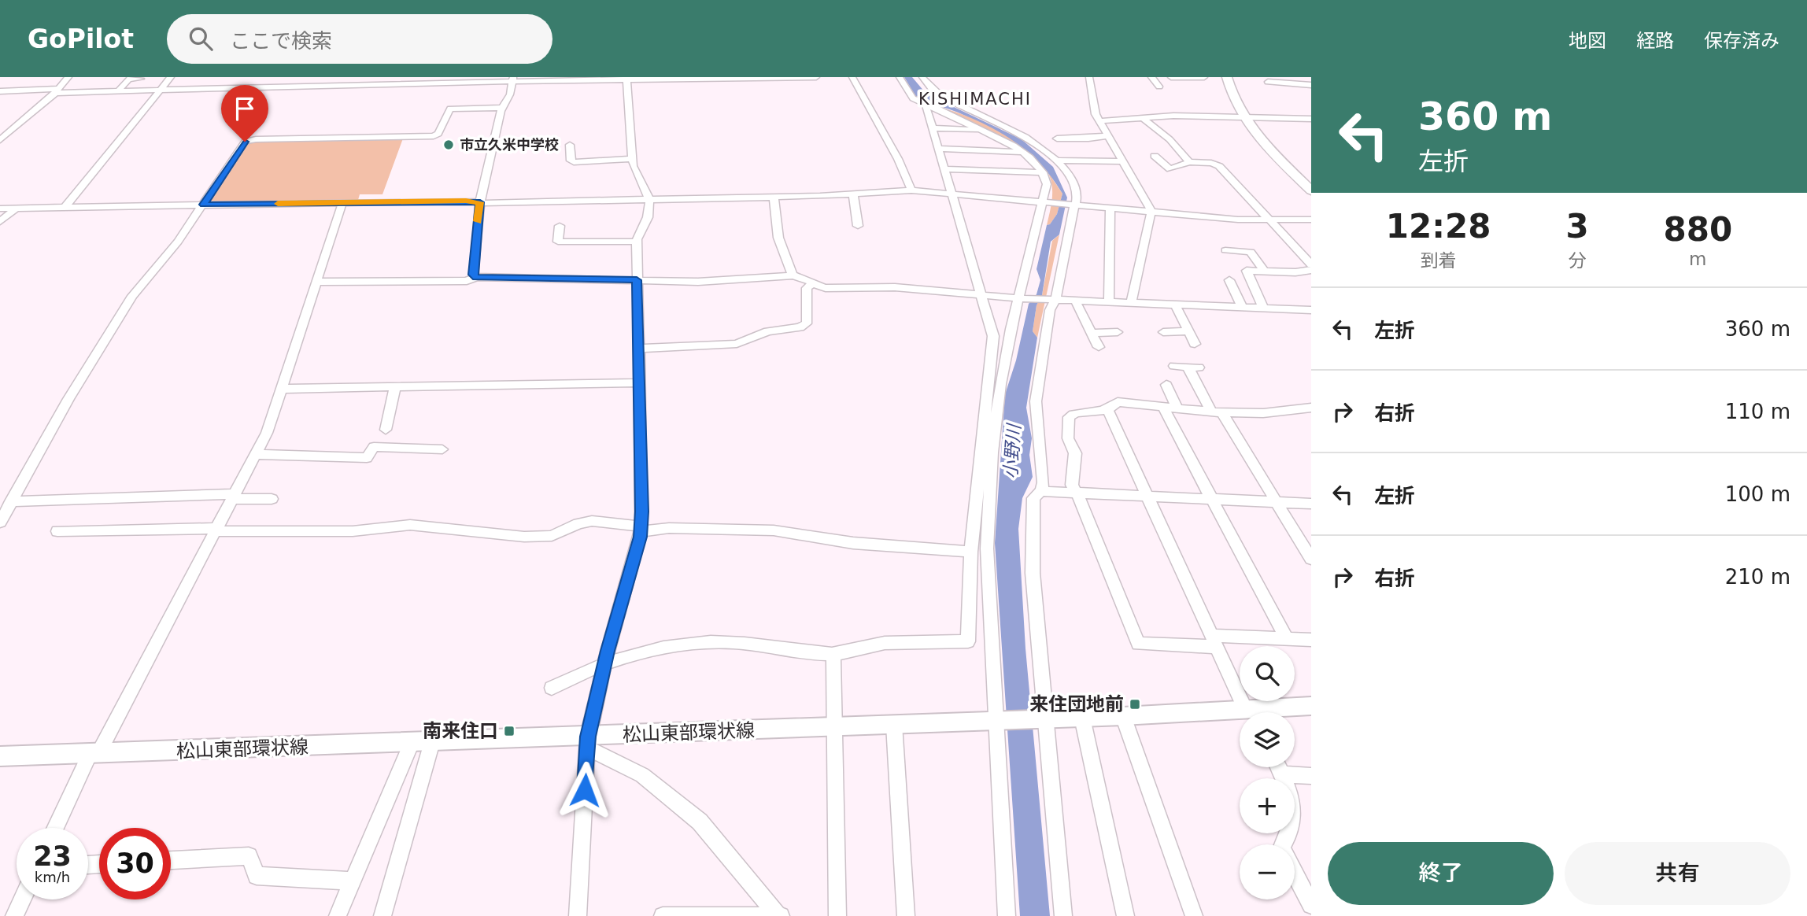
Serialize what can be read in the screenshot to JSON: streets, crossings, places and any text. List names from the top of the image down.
{
  "streets": {
    "main road": ["松山東部環状線"]
  },
  "districts": ["KISHIMACHI"],
  "water": ["小野川"],
  "places": {
    "other": ["市立久米中学校"],
    "transit": ["来住団地前", "南来住口"]
  },
  "page": {
    "header": "GoPilot",
    "search": "ここで検索",
    "nav": ["地図", "経路", "保存済み"],
    "turn": ["360 m", "左折"],
    "eta": [
      "12:28",
      "到着",
      "3",
      "分",
      "880",
      "m"
    ],
    "list": [
      {
        "name": "左折",
        "value": "360 m"
      },
      {
        "name": "右折",
        "value": "110 m"
      },
      {
        "name": "左折",
        "value": "100 m"
      },
      {
        "name": "右折",
        "value": "210 m"
      }
    ],
    "map_buttons": ["+", "−"],
    "speed": "23 km/h",
    "limit": "30",
    "buttons": ["終了", "共有"]
  }
}
